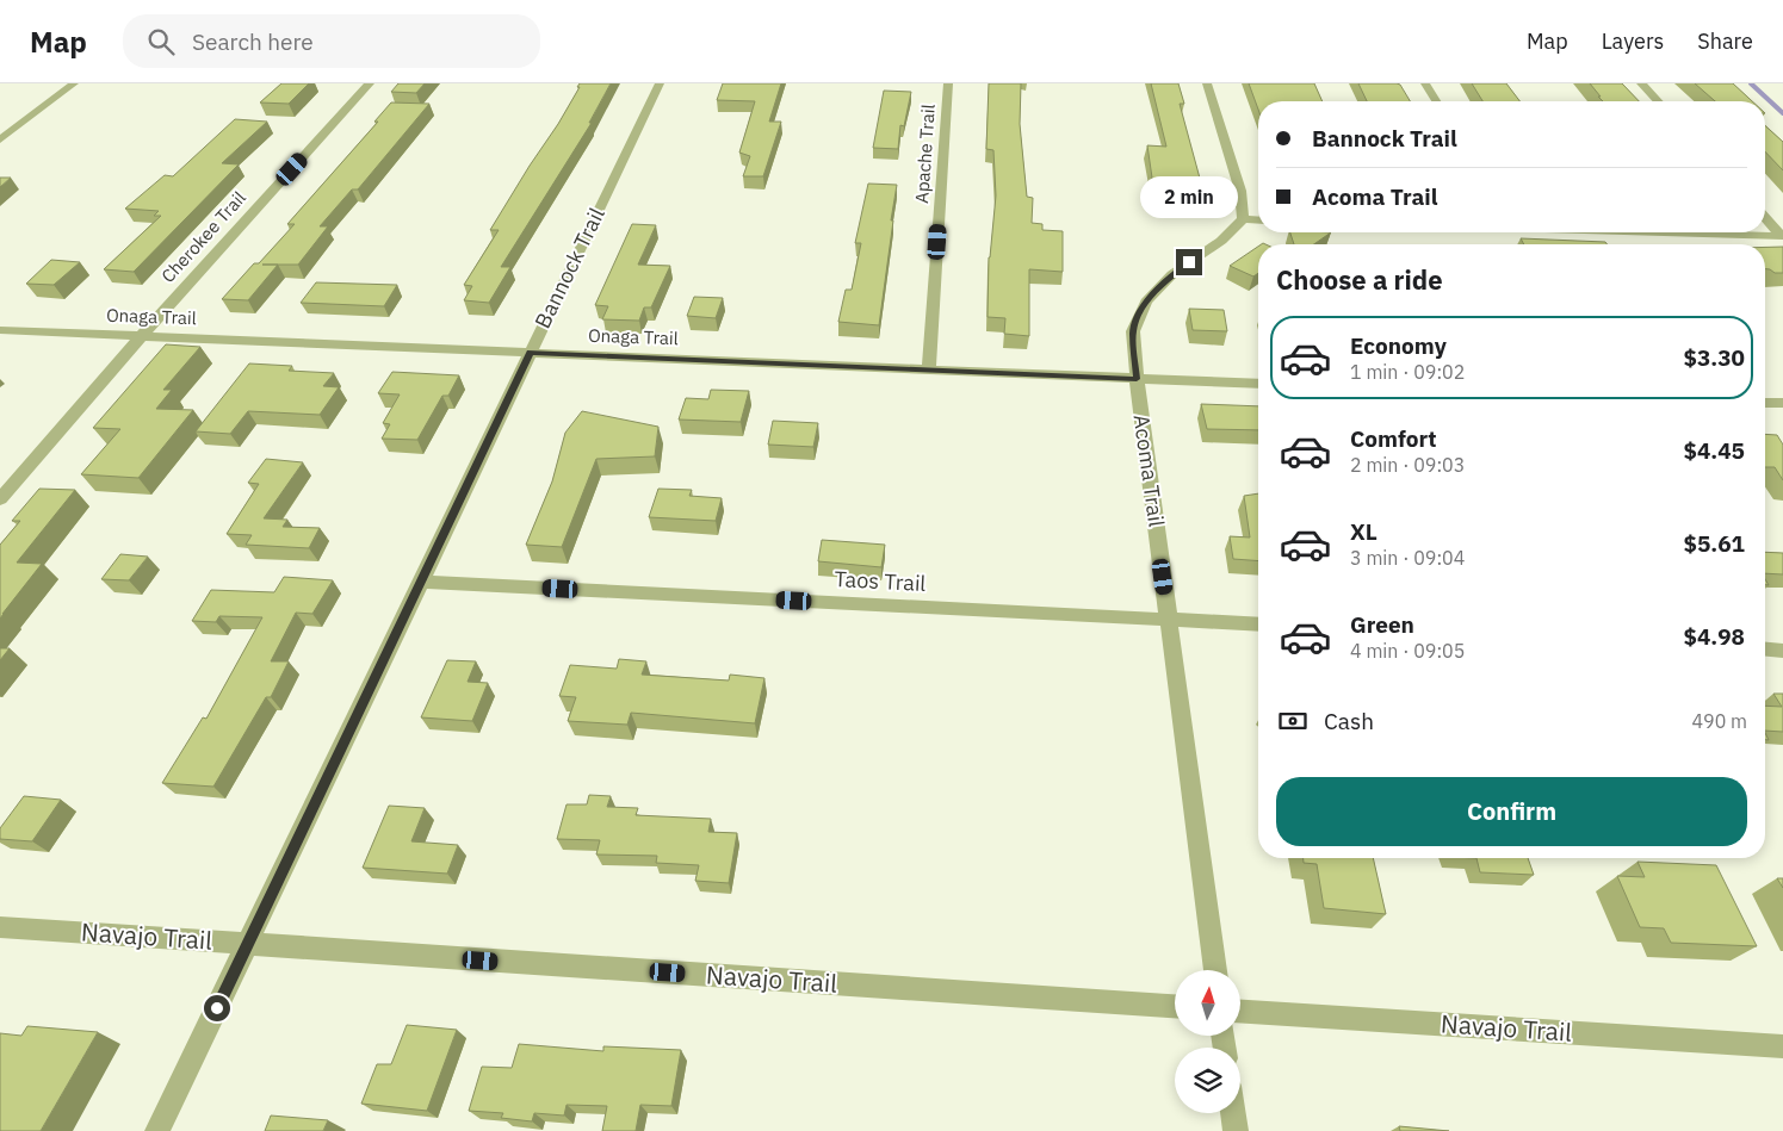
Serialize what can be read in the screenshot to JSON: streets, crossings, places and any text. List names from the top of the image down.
{
  "streets": {
    "street": [
      "Apache Trail",
      "Cherokee Trail",
      "Bannock Trail",
      "Onaga Trail",
      "Acoma Trail",
      "Taos Trail",
      "Navajo Trail"
    ]
  },
  "crossings": [
    ["Apache Trail", "Onaga Trail"],
    ["Cherokee Trail", "Onaga Trail"],
    ["Bannock Trail", "Onaga Trail"],
    ["Bannock Trail", "Taos Trail"],
    ["Bannock Trail", "Navajo Trail"],
    ["Onaga Trail", "Acoma Trail"],
    ["Acoma Trail", "Taos Trail"]
  ],
  "north": "top",
  "page": {
    "header": "Map",
    "search": "Search here",
    "nav": ["Map", "Layers", "Share"],
    "banner": ["Bannock Trail", "Acoma Trail"],
    "bubble": "2 min",
    "heading": "Choose a ride",
    "list": [
      {
        "name": "Economy",
        "note": "1 min · 09:02",
        "value": "$3.30"
      },
      {
        "name": "Comfort",
        "note": "2 min · 09:03",
        "value": "$4.45"
      },
      {
        "name": "XL",
        "note": "3 min · 09:04",
        "value": "$5.61"
      },
      {
        "name": "Green",
        "note": "4 min · 09:05",
        "value": "$4.98"
      }
    ],
    "pay": ["Cash", "490 m"],
    "buttons": "Confirm"
  }
}
